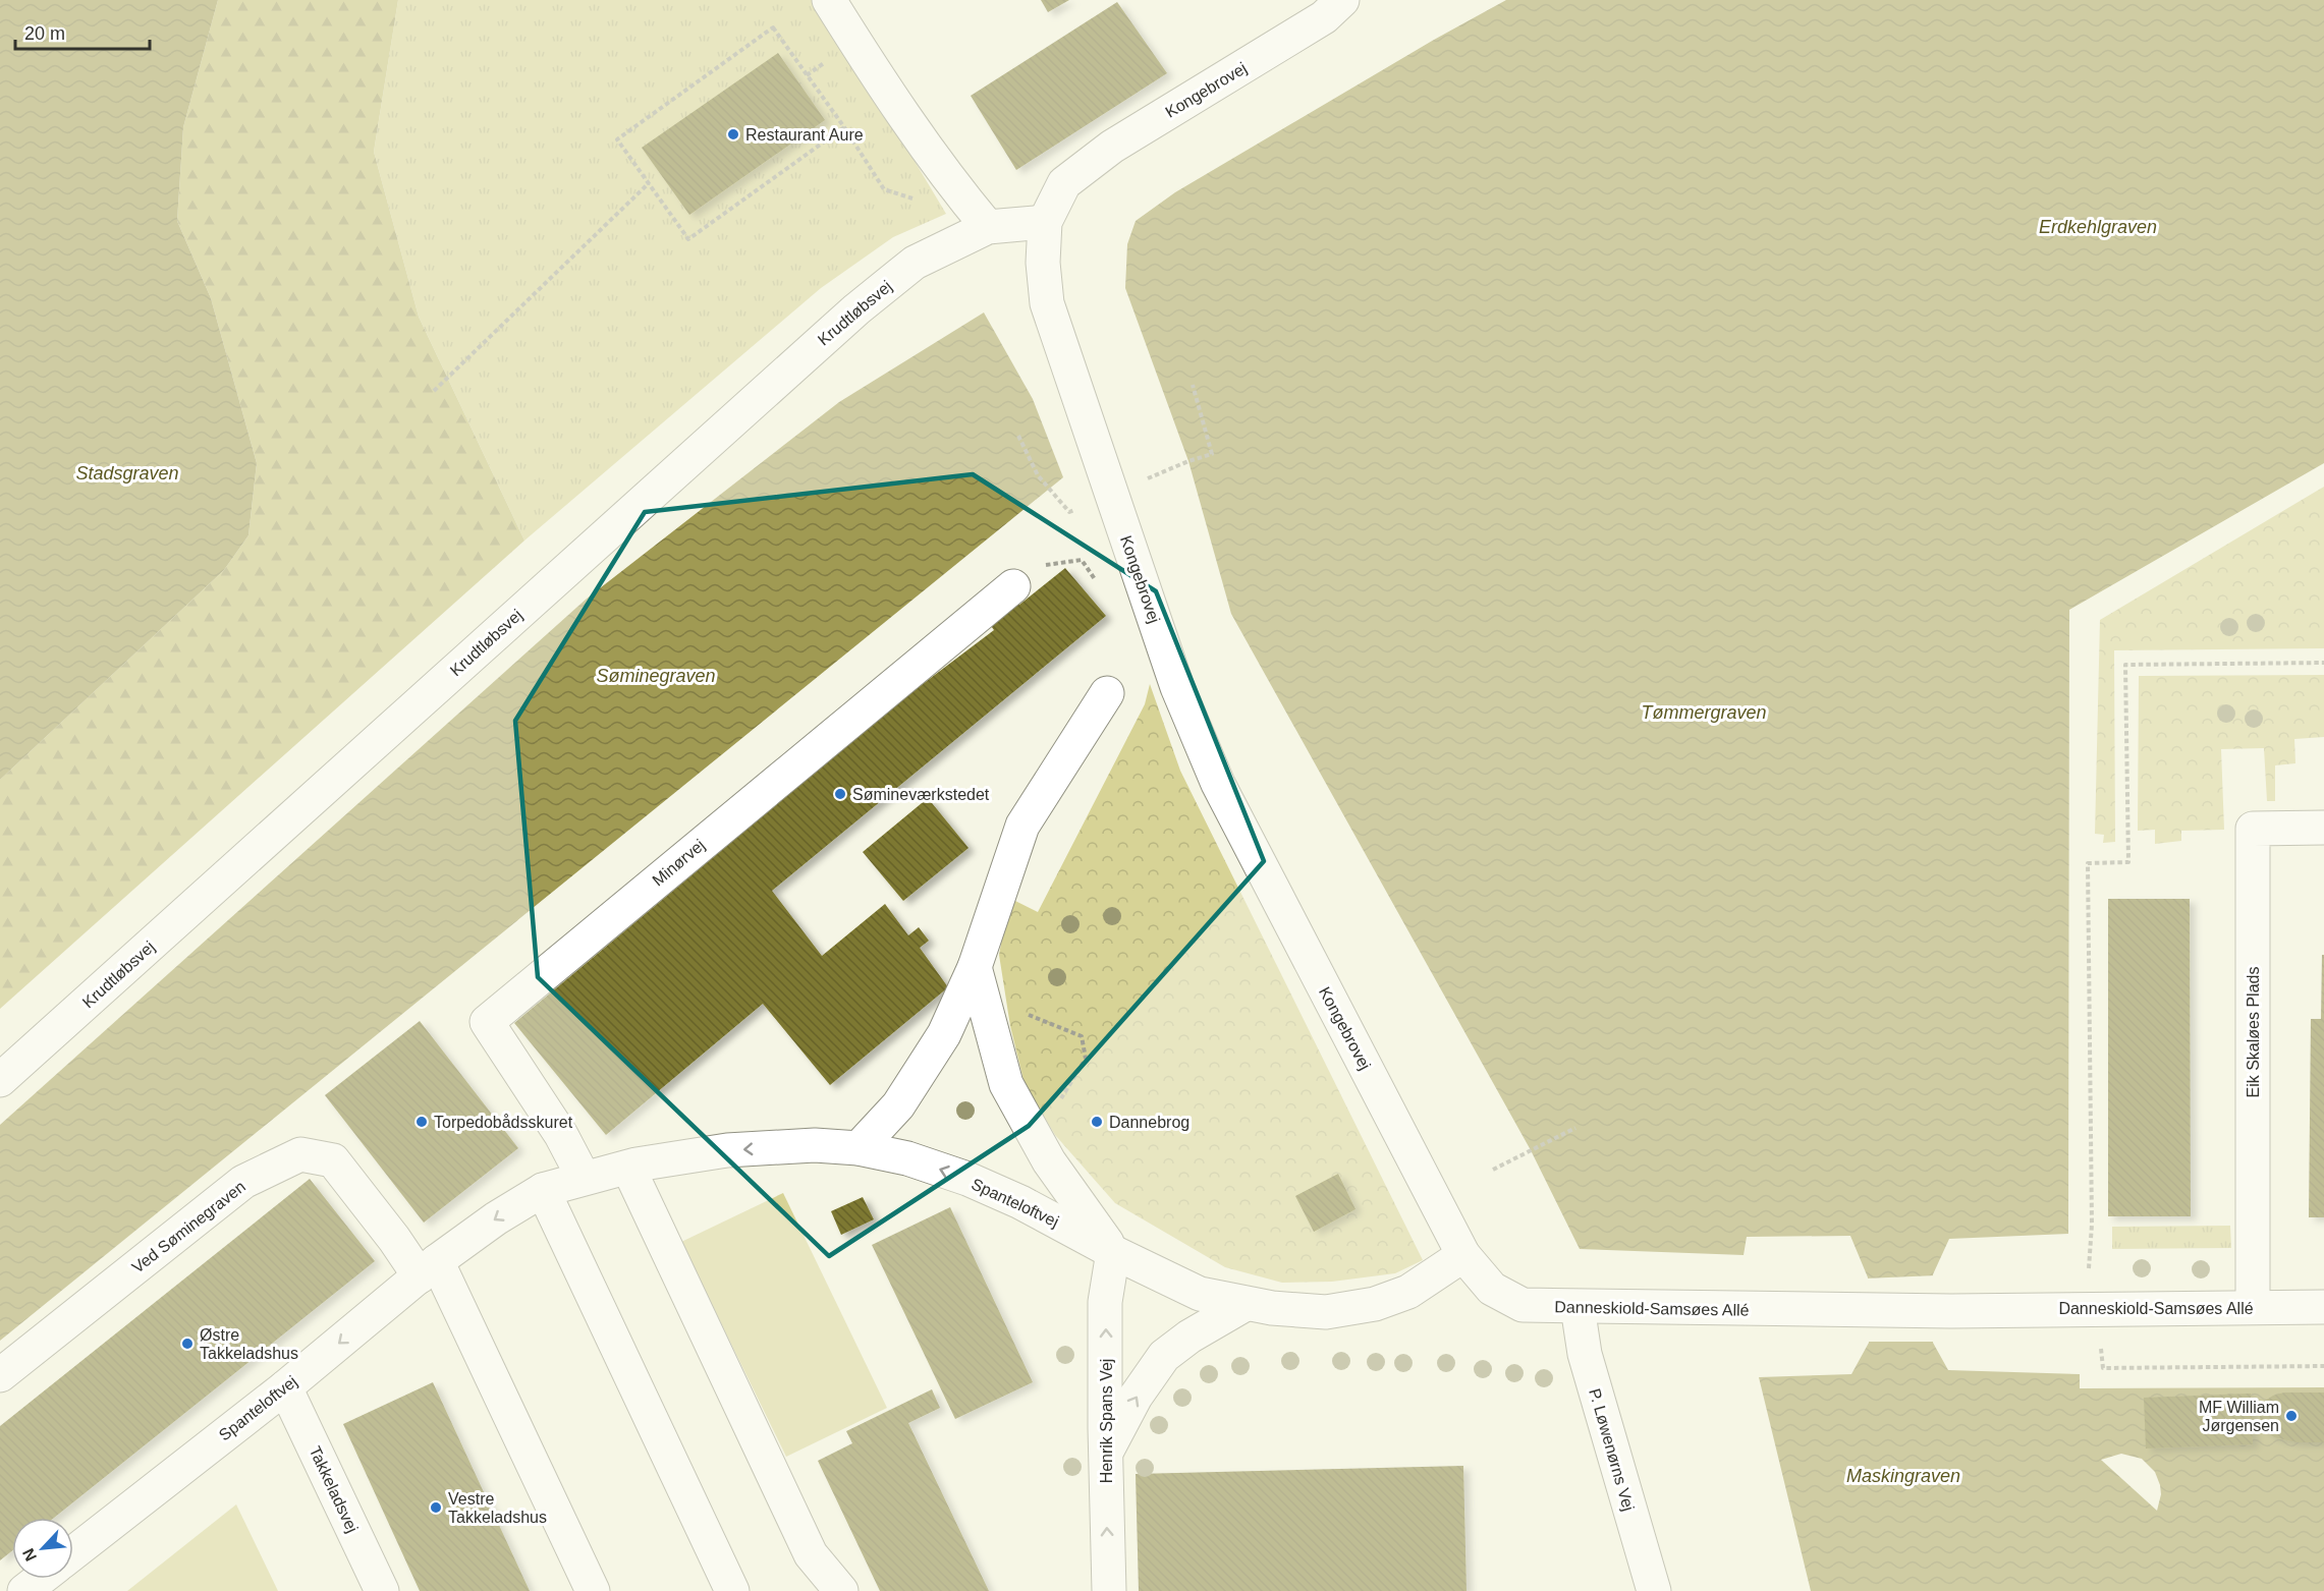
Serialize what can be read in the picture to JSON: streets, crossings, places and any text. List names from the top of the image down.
{
  "streets": {
    "street": [
      "Kongebrovej",
      "Krudtløbsvej",
      "Minørvej",
      "Eik Skaløes Plads",
      "Spanteloftvej",
      "Ved Søminegraven",
      "Danneskiold-Samsøes Allé",
      "Henrik Spans Vej",
      "P. Løwenørns Vej",
      "Takkeladsvej"
    ]
  },
  "crossings": [
    ["Kongebrovej", "Krudtløbsvej"],
    ["Kongebrovej", "Spanteloftvej"],
    ["Kongebrovej", "Danneskiold-Samsøes Allé"],
    ["Minørvej", "Spanteloftvej"],
    ["Eik Skaløes Plads", "Danneskiold-Samsøes Allé"],
    ["Spanteloftvej", "Ved Søminegraven"],
    ["Spanteloftvej", "Danneskiold-Samsøes Allé"],
    ["Spanteloftvej", "Henrik Spans Vej"],
    ["Spanteloftvej", "Takkeladsvej"],
    ["Danneskiold-Samsøes Allé", "P. Løwenørns Vej"]
  ],
  "one_way": ["Spanteloftvej", "Henrik Spans Vej"],
  "water": [
    "Erdkehlgraven",
    "Stadsgraven",
    "Søminegraven",
    "Tømmergraven",
    "Maskingraven"
  ],
  "places": [
    "Restaurant Aure",
    "Sømineværkstedet",
    "Torpedobådsskuret",
    "Dannebrog",
    "Østre Takkeladshus",
    "MF William Jørgensen",
    "Vestre Takkeladshus"
  ],
  "scale_bar": "20 m",
  "north": "bottom left"
}
